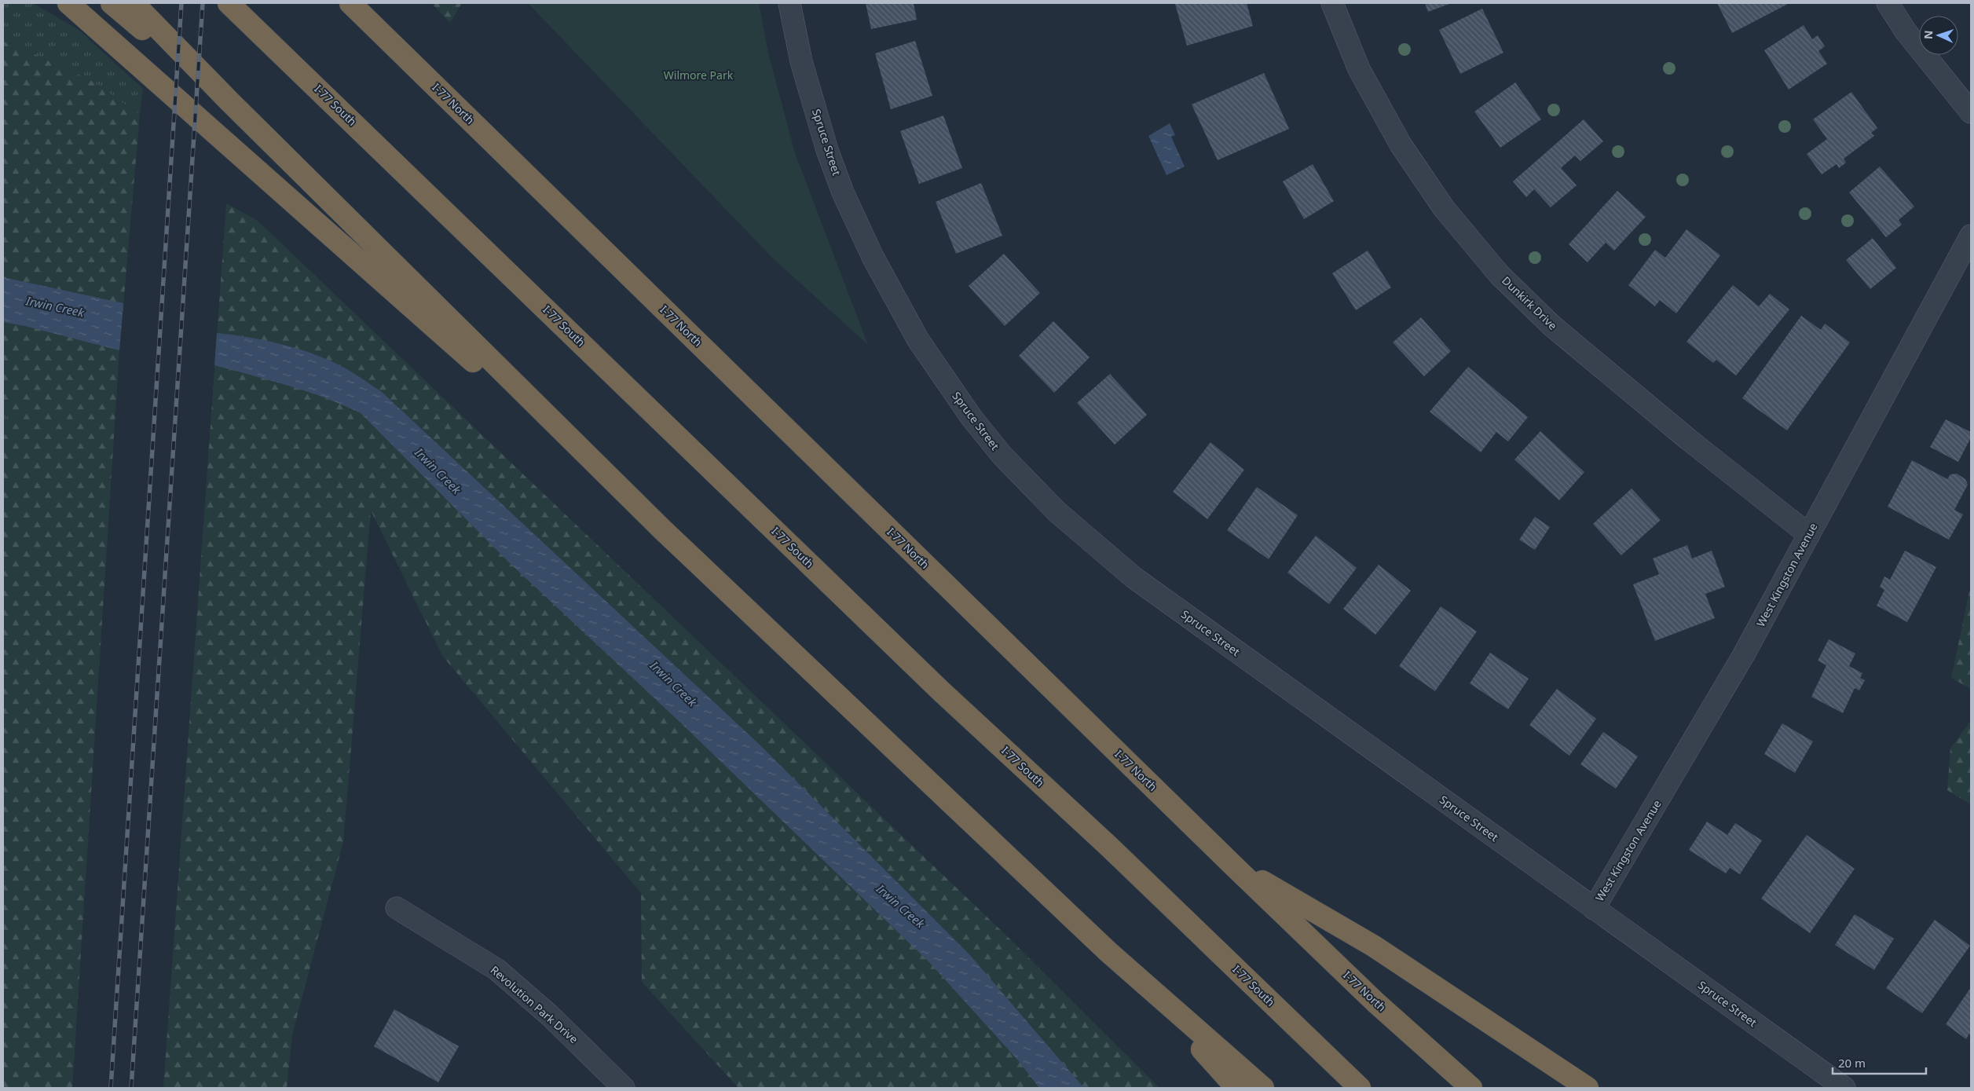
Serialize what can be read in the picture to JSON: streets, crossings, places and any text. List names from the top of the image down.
{
  "streets": {
    "highway": ["I-77 North", "I-77 South"],
    "street": [
      "Spruce Street",
      "Dunkirk Drive",
      "West Kingston Avenue",
      "Revolution Park Drive"
    ]
  },
  "crossings": [
    ["Spruce Street", "West Kingston Avenue"],
    ["Dunkirk Drive", "West Kingston Avenue"]
  ],
  "water": ["Irwin Creek"],
  "parks": ["Wilmore Park"],
  "scale_bar": "20 m",
  "north": "left"
}
